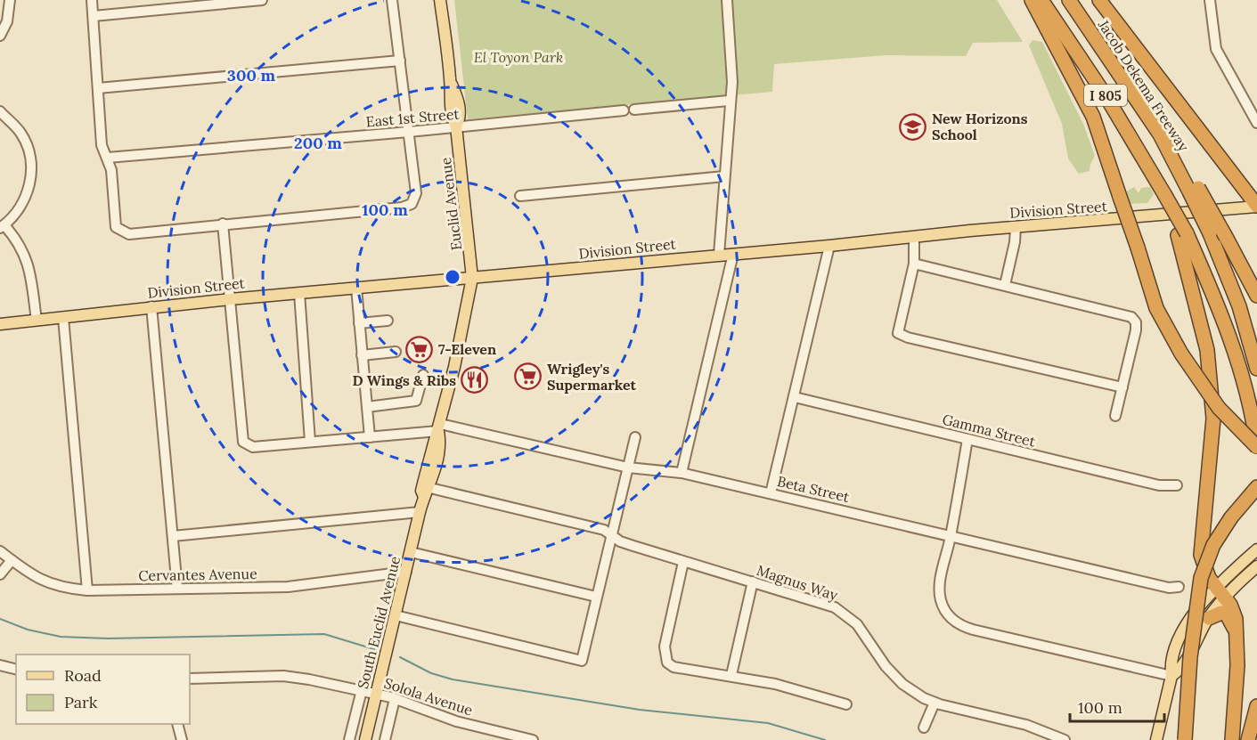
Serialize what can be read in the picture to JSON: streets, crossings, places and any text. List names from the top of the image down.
{
  "streets": {
    "highway": ["Jacob Dekema Freeway", "I 805"],
    "main road": ["Euclid Avenue", "Division Street", "South Euclid Avenue"],
    "street": [
      "East 1st Street",
      "Gamma Street",
      "Beta Street",
      "Cervantes Avenue",
      "Magnus Way",
      "Solola Avenue"
    ]
  },
  "crossings": [
    ["East 1st Street", "Euclid Avenue"],
    ["Euclid Avenue", "Division Street"],
    ["Euclid Avenue", "Beta Street"],
    ["Euclid Avenue", "South Euclid Avenue"],
    ["Division Street", "Beta Street"],
    ["Beta Street", "South Euclid Avenue"],
    ["Cervantes Avenue", "South Euclid Avenue"],
    ["Magnus Way", "South Euclid Avenue"],
    ["South Euclid Avenue", "Solola Avenue"]
  ],
  "parks": ["El Toyon Park"],
  "places": {
    "school or university": ["New Horizons School"],
    "supermarket": ["7-Eleven", "Wrigley's Supermarket"],
    "restaurant": ["D Wings & Ribs"]
  },
  "legend": ["Road", "Park"],
  "scale_bar": "100 m",
  "rings": ["300 m", "200 m", "100 m"]
}
